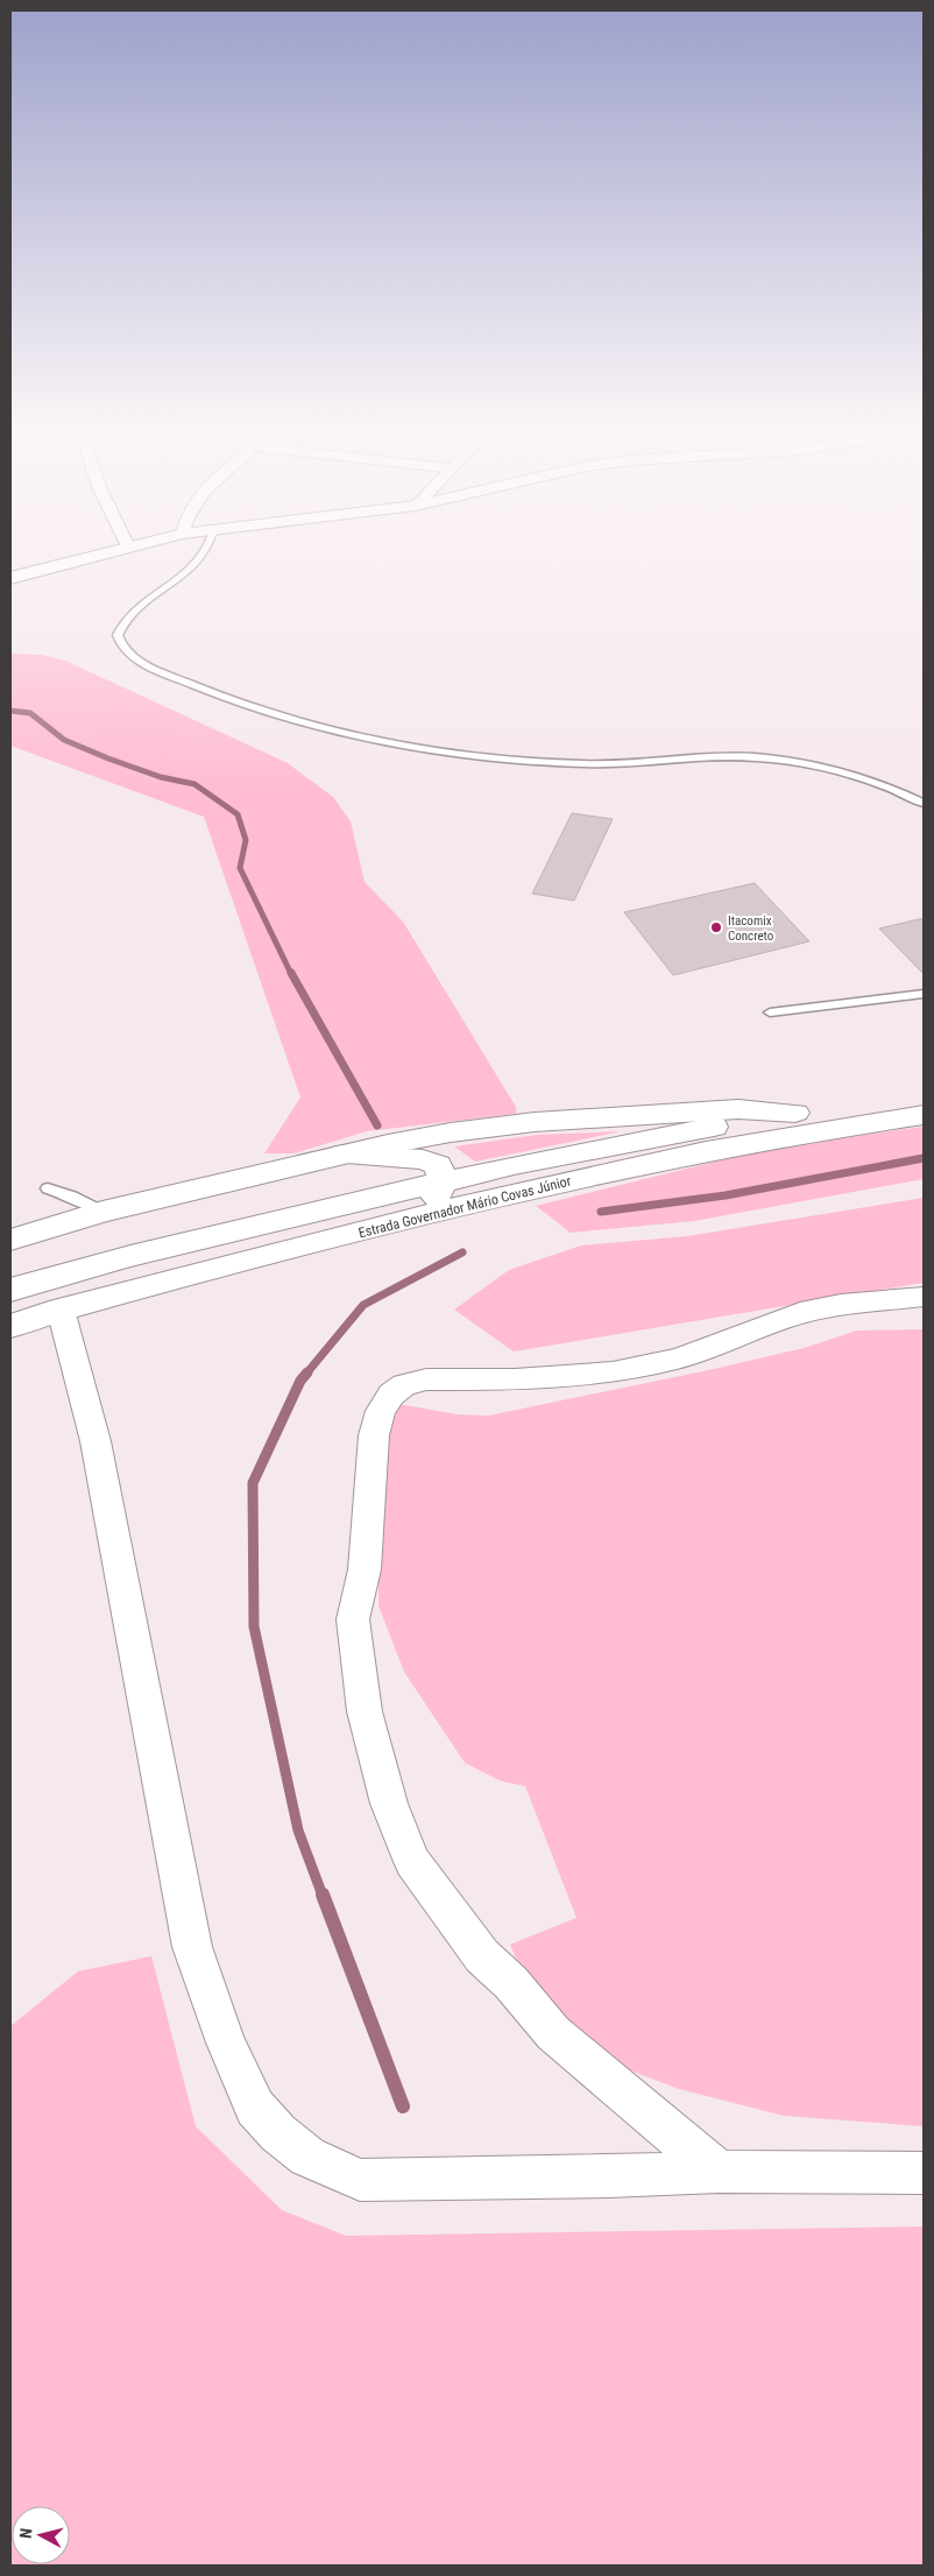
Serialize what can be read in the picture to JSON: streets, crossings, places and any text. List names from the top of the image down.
{
  "streets": {
    "main road": ["Estrada Governador Mário Covas Júnior"]
  },
  "places": ["Itacomix Concreto"],
  "north": "left"
}
